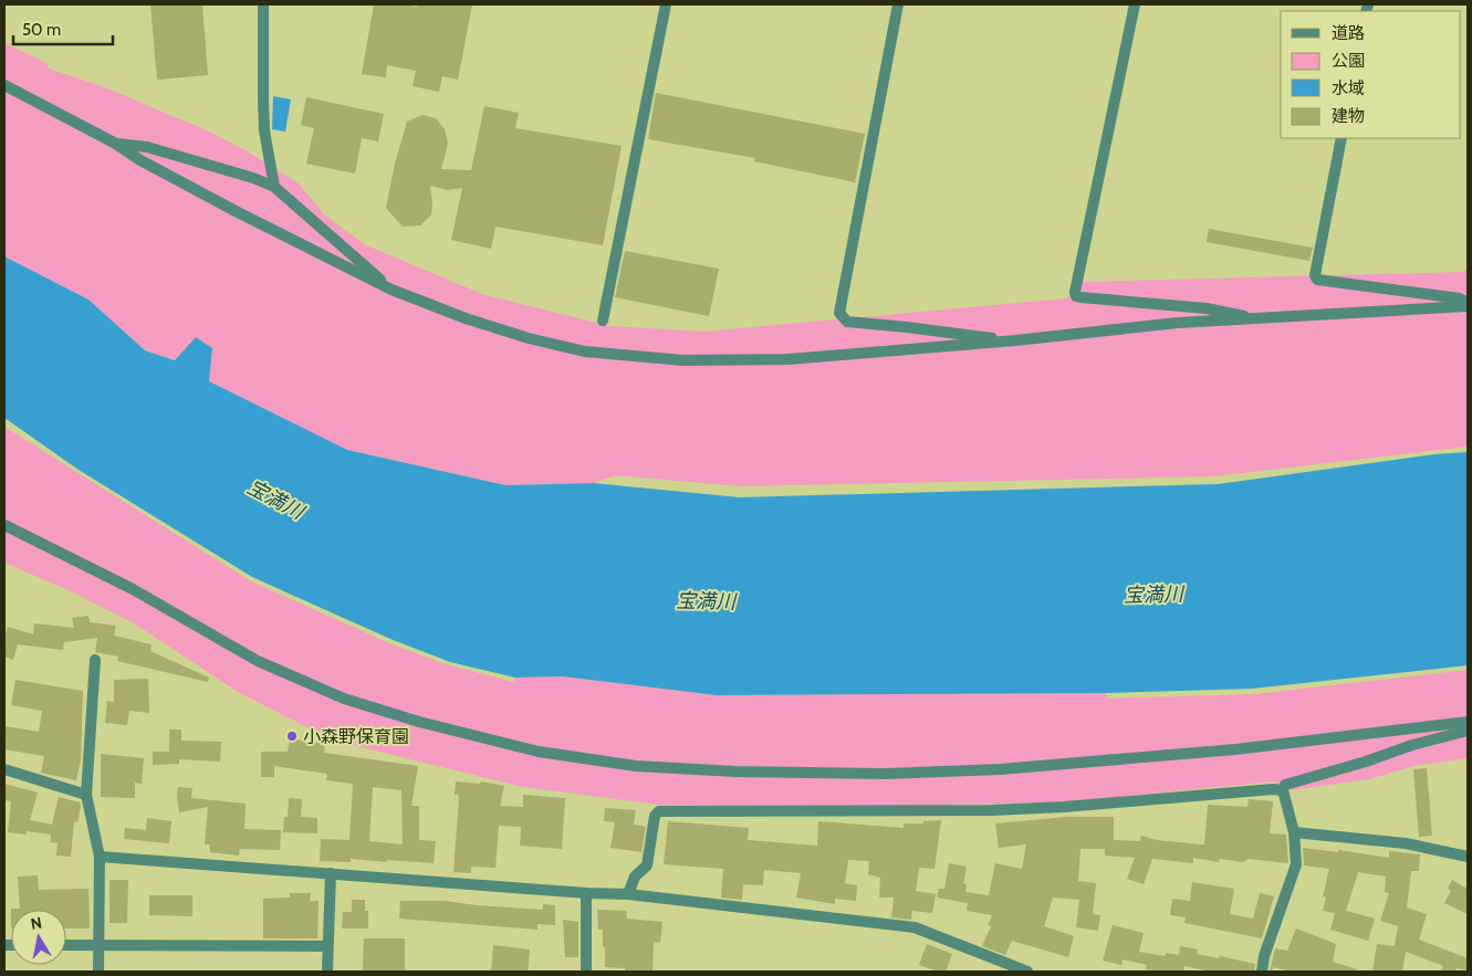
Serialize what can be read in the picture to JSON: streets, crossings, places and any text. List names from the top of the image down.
{
  "water": ["宝満川"],
  "places": ["小森野保育園"],
  "legend": [
    "道路",
    "公園",
    "水域",
    "建物"
  ],
  "scale_bar": "50 m",
  "north": "top"
}
